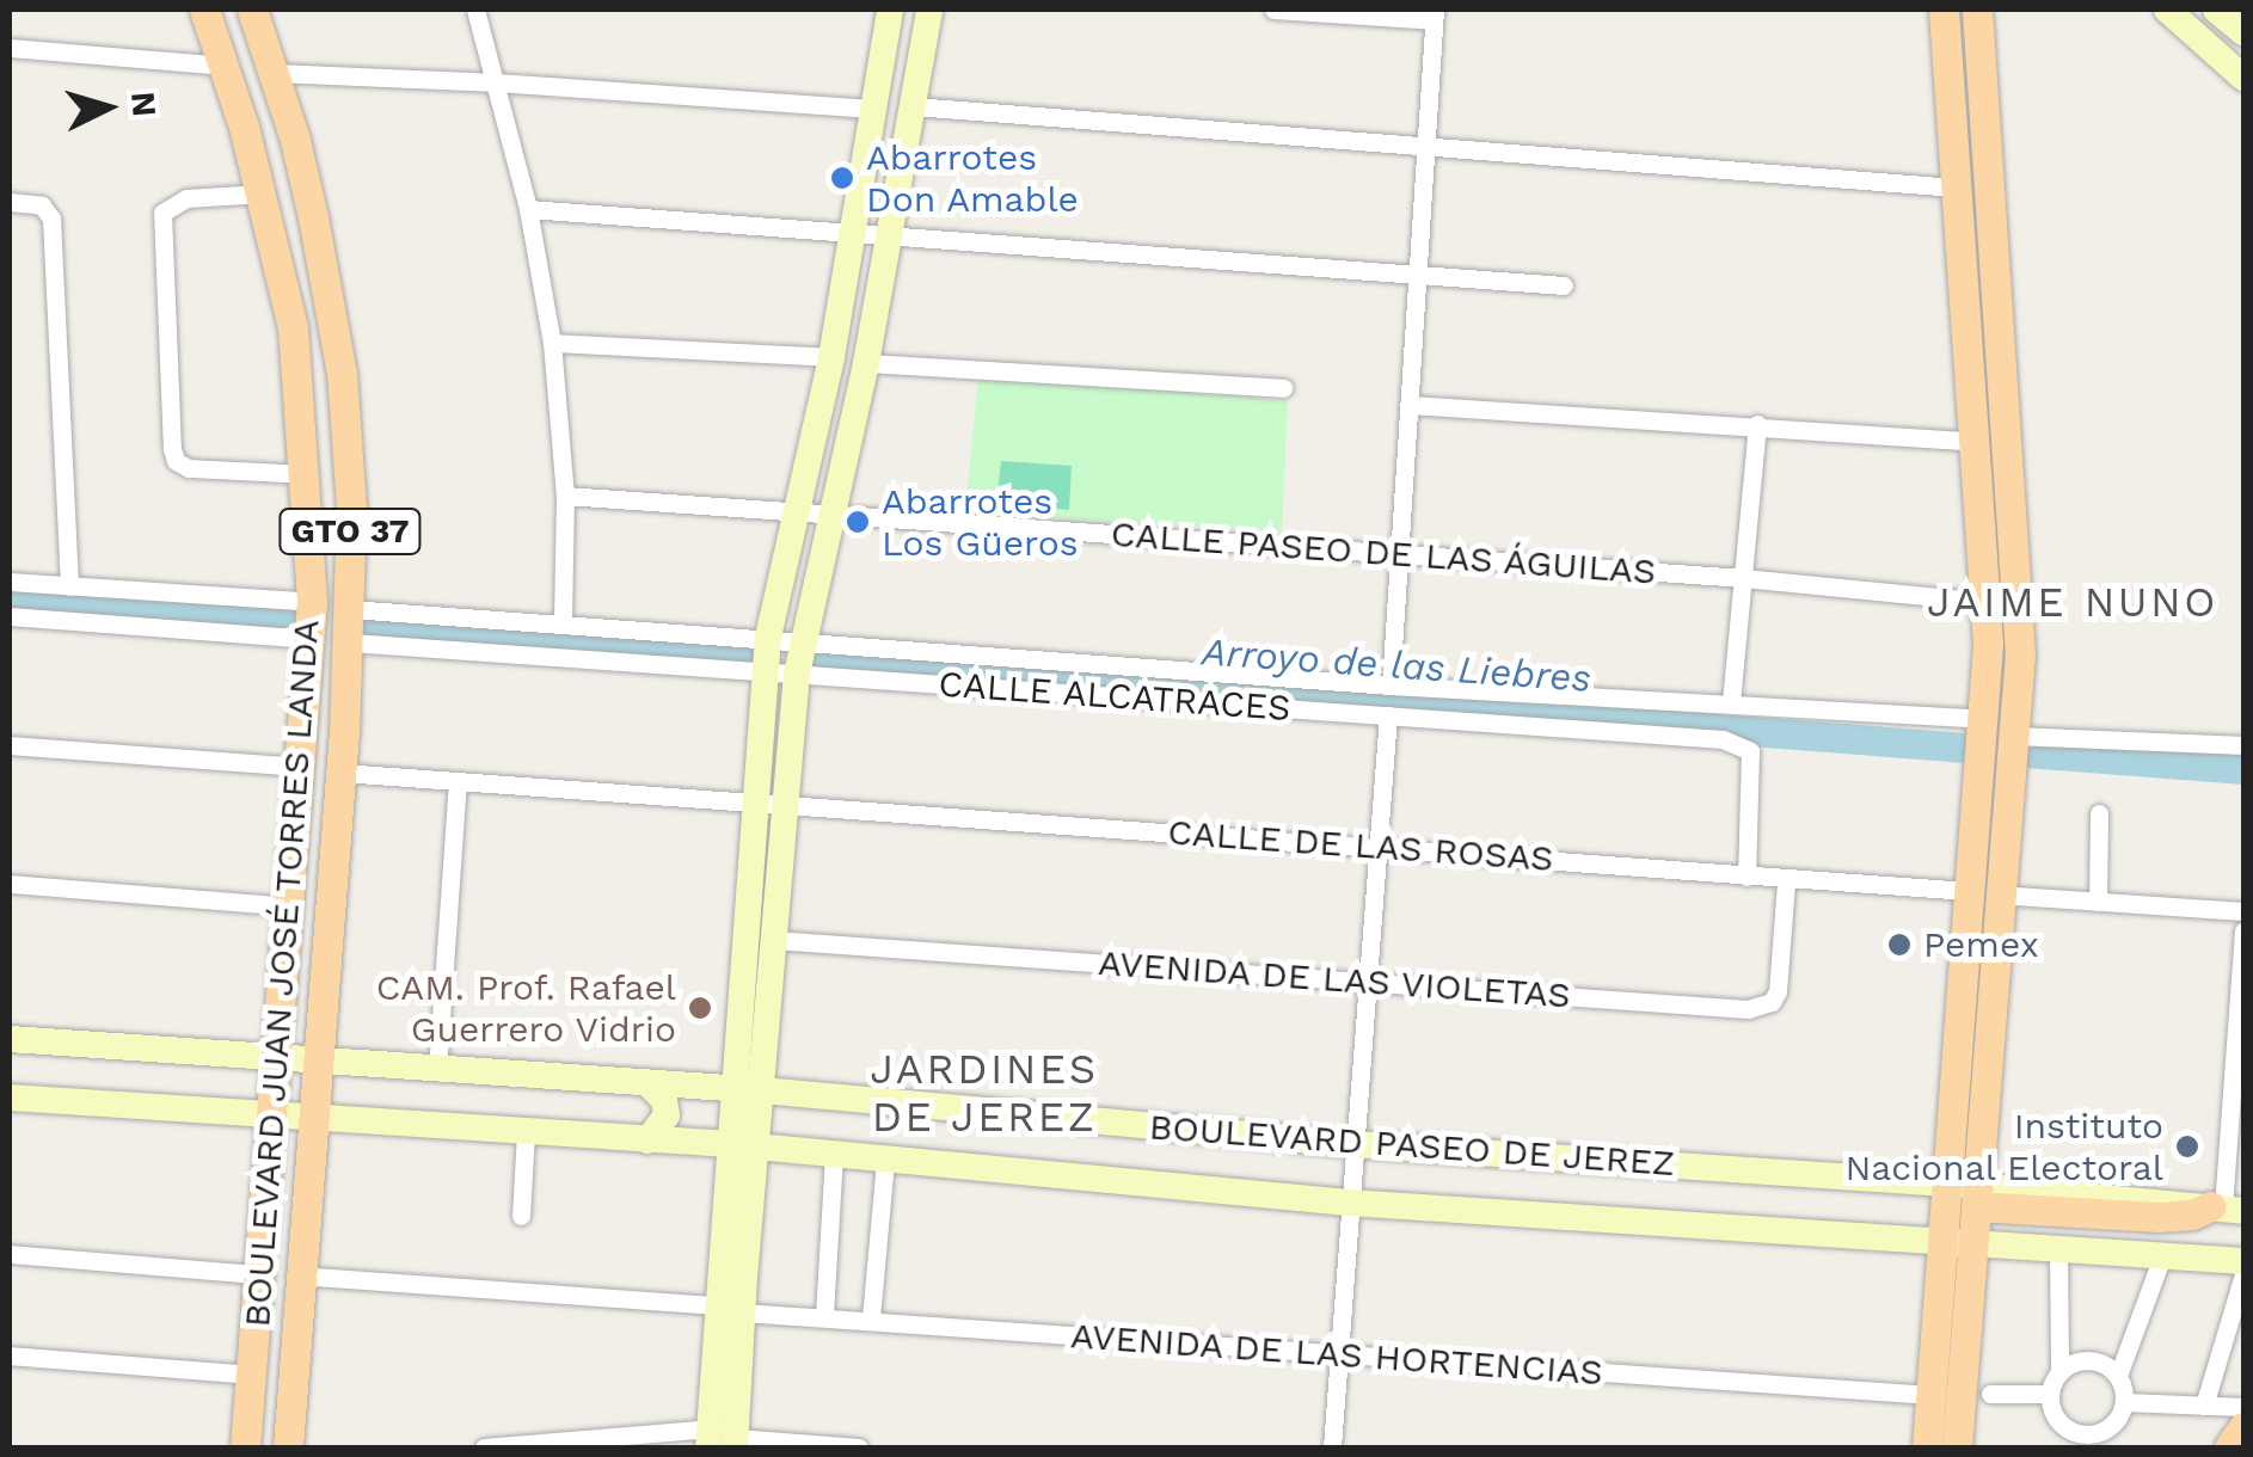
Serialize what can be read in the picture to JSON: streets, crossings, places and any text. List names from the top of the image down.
{
  "streets": {
    "main road": ["GTO 37", "BOULEVARD JUAN JOSÉ TORRES LANDA", "BOULEVARD PASEO DE JEREZ"],
    "street": [
      "CALLE PASEO DE LAS ÁGUILAS",
      "CALLE ALCATRACES",
      "CALLE DE LAS ROSAS",
      "AVENIDA DE LAS VIOLETAS",
      "AVENIDA DE LAS HORTENCIAS"
    ]
  },
  "crossings": [
    ["CALLE ALCATRACES", "CALLE DE LAS ROSAS"],
    ["CALLE ALCATRACES", "BOULEVARD JUAN JOSÉ TORRES LANDA"],
    ["CALLE DE LAS ROSAS", "BOULEVARD JUAN JOSÉ TORRES LANDA"],
    ["CALLE DE LAS ROSAS", "AVENIDA DE LAS VIOLETAS"],
    ["BOULEVARD JUAN JOSÉ TORRES LANDA", "BOULEVARD PASEO DE JEREZ"],
    ["BOULEVARD JUAN JOSÉ TORRES LANDA", "AVENIDA DE LAS HORTENCIAS"]
  ],
  "districts": ["JAIME NUNO", "JARDINES DE JEREZ"],
  "water": ["Arroyo de las Liebres"],
  "places": [
    "Abarrotes Don Amable",
    "Abarrotes Los Güeros",
    "Pemex",
    "CAM. Prof. Rafael Guerrero Vidrio",
    "Instituto Nacional Electoral"
  ],
  "north": "right"
}
